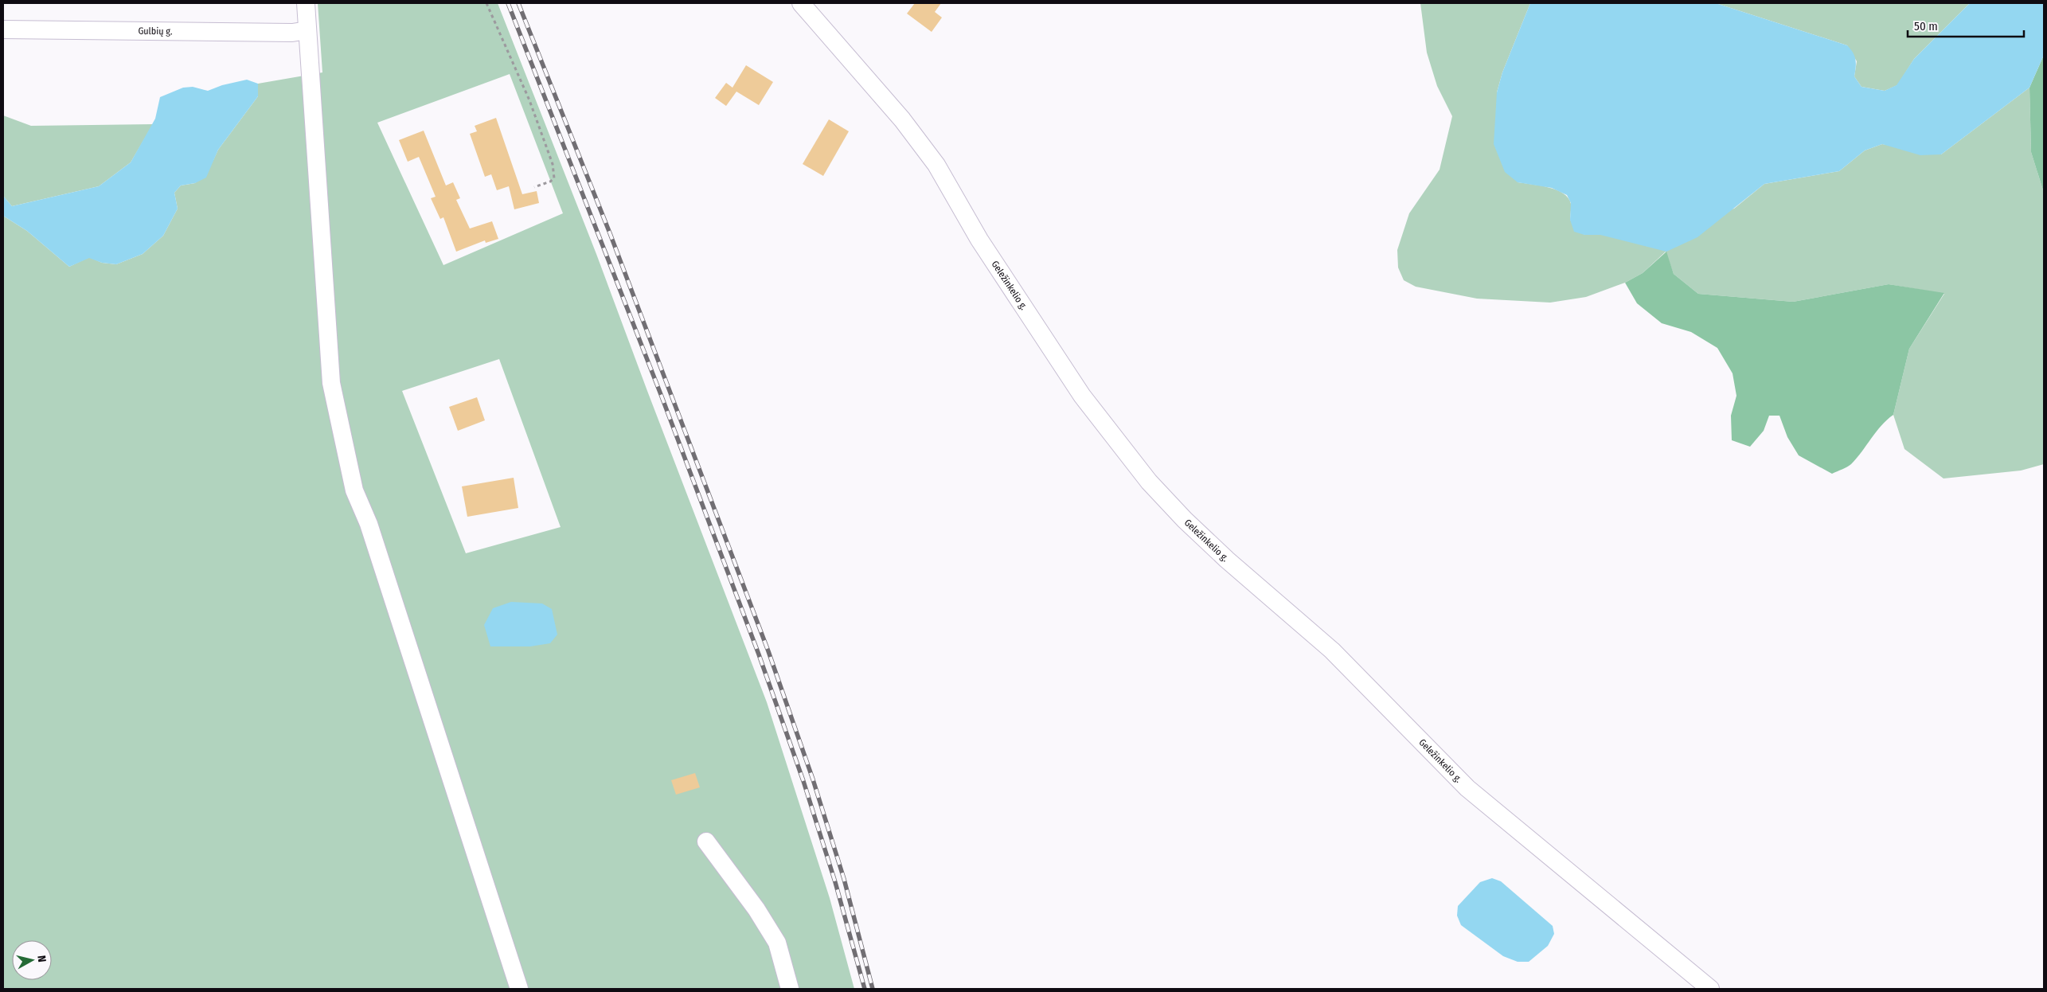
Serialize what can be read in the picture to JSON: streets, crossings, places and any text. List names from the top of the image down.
{
  "streets": {
    "street": ["Gulbių g.", "Geležinkelio g."]
  },
  "scale_bar": "50 m",
  "north": "right"
}
